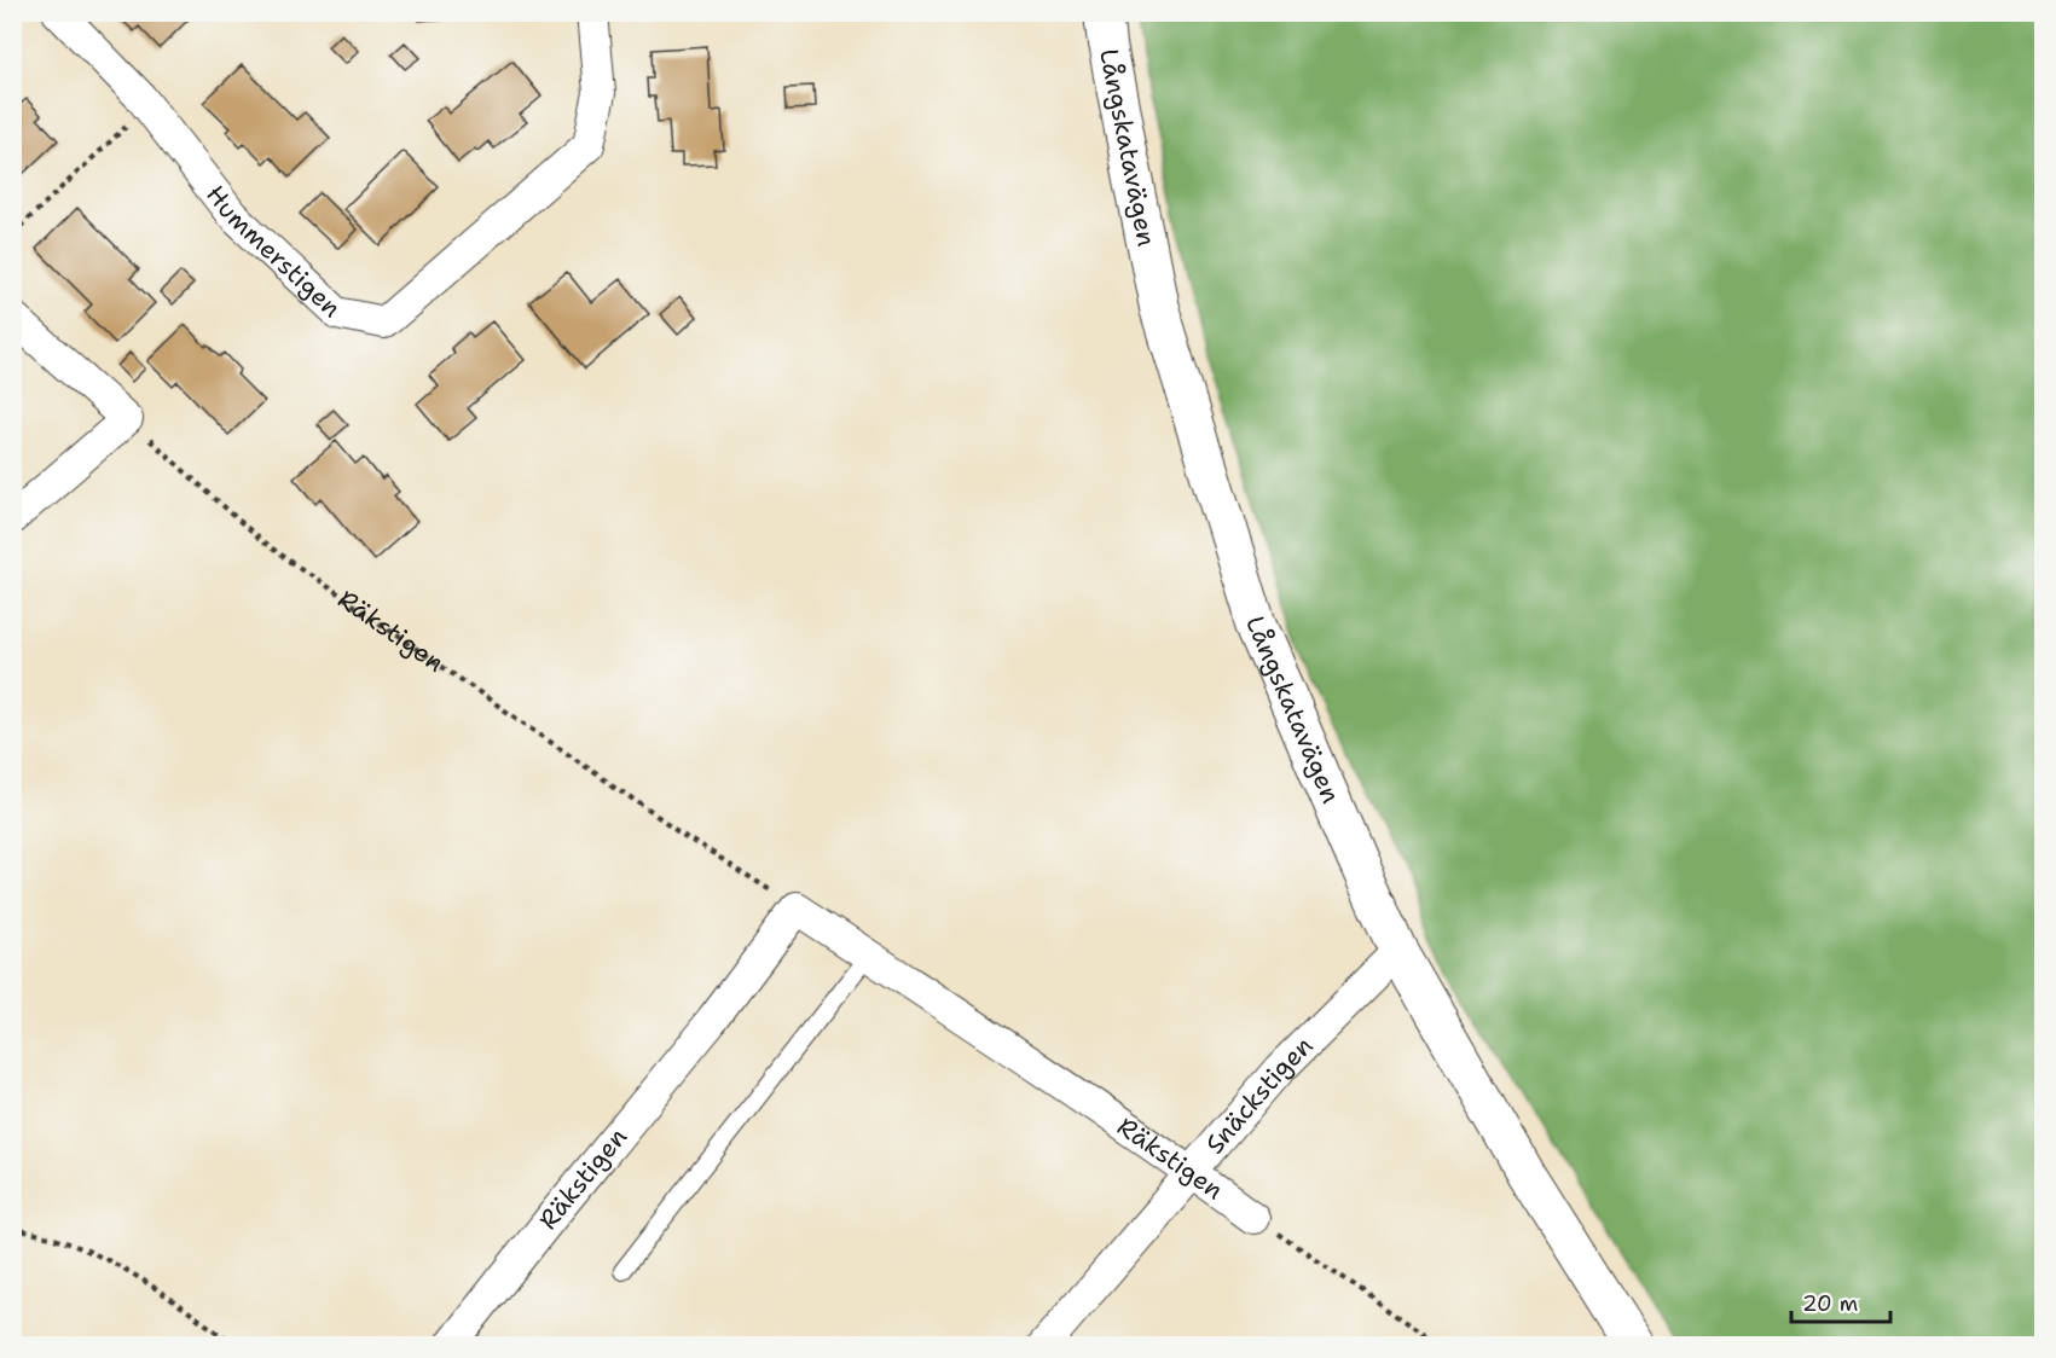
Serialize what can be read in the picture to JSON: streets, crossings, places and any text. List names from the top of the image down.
{
  "streets": {
    "street": [
      "Långskatavägen",
      "Hummerstigen",
      "Räkstigen",
      "Snäckstigen"
    ]
  },
  "crossings": [
    ["Långskatavägen", "Snäckstigen"],
    ["Räkstigen", "Snäckstigen"]
  ],
  "scale_bar": "20 m"
}
